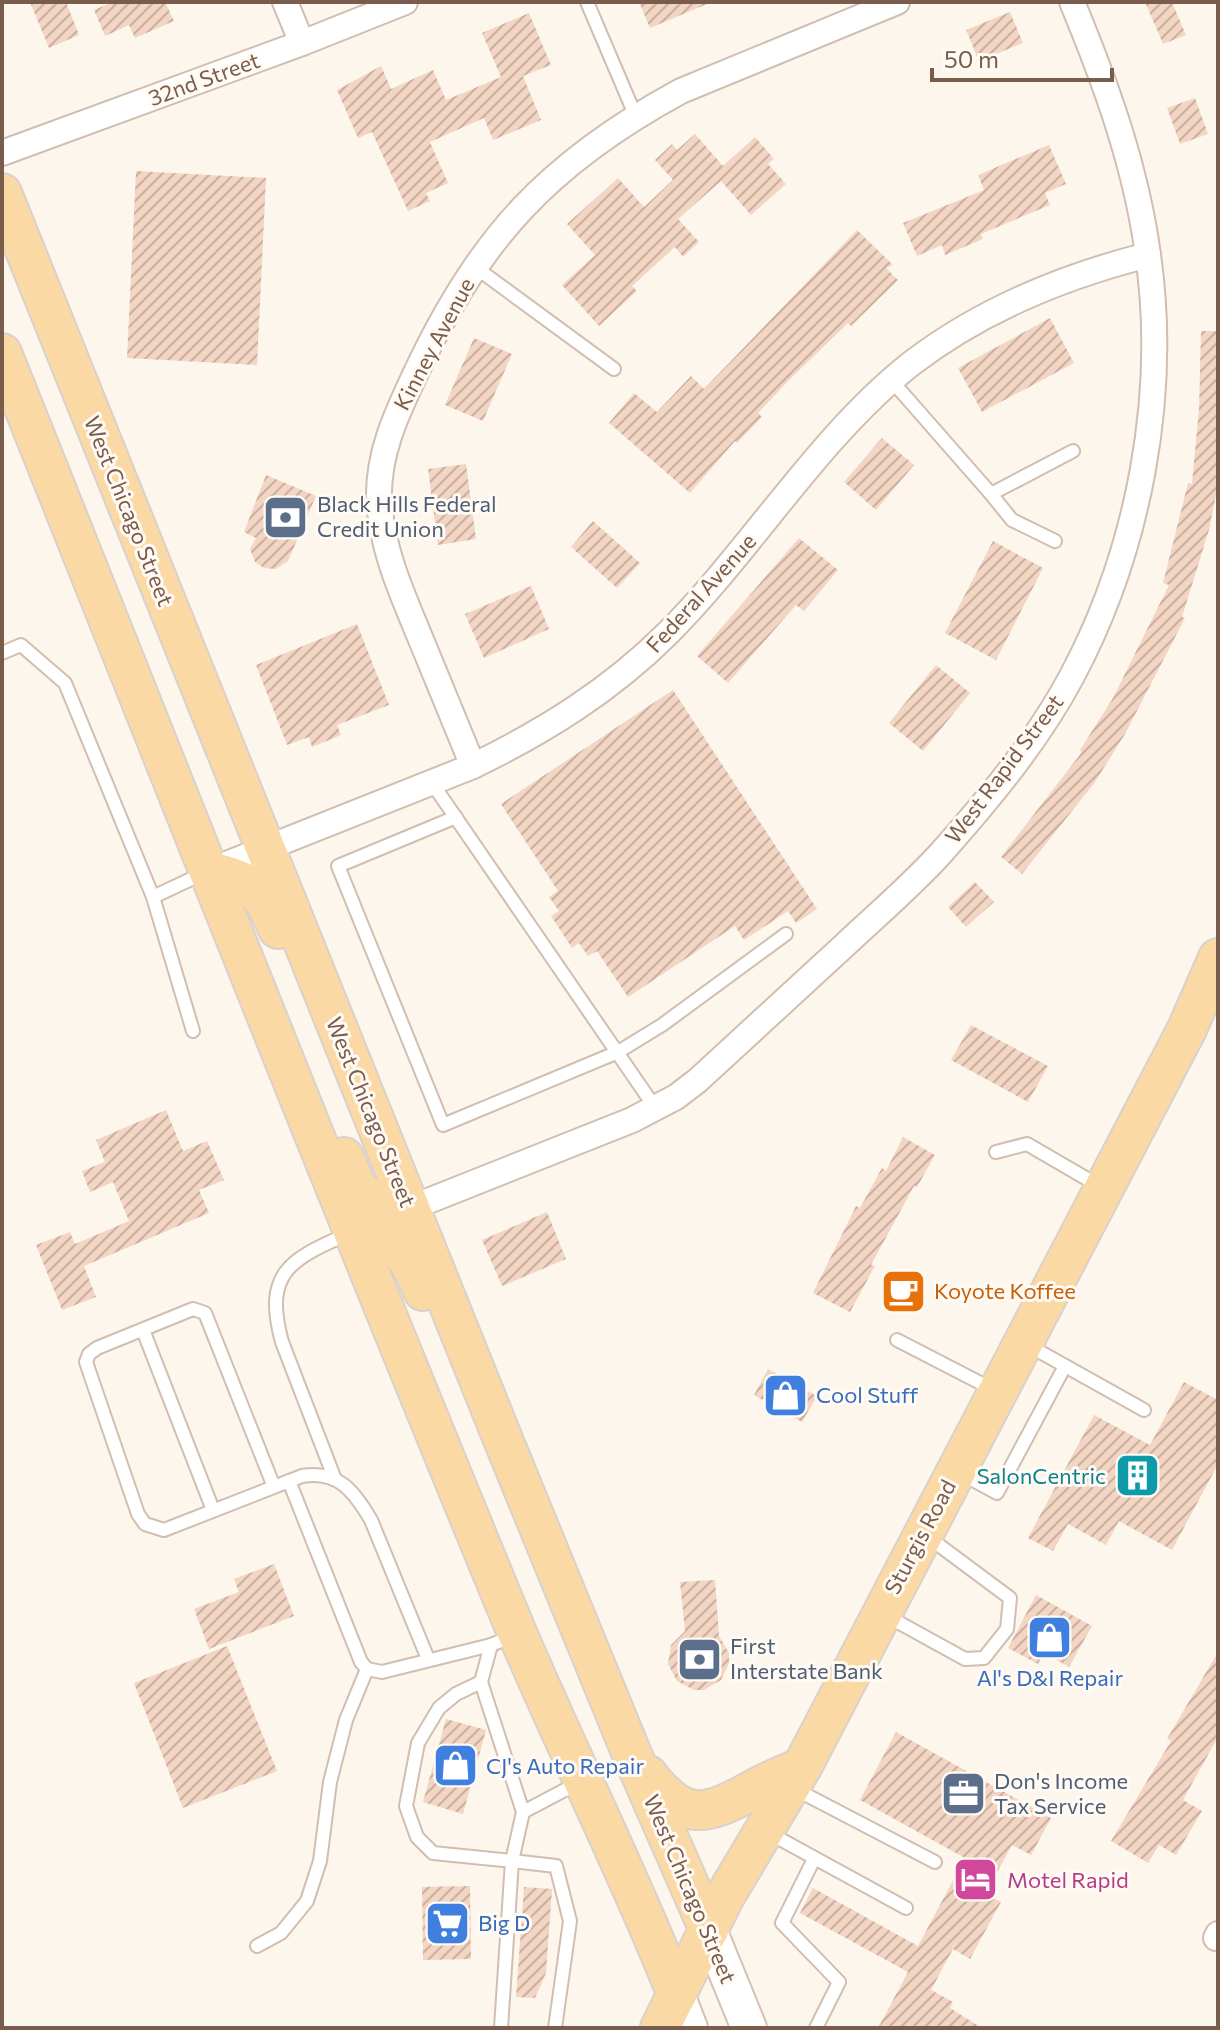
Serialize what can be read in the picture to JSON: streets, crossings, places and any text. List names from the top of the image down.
{
  "streets": {
    "main road": ["West Chicago Street", "Sturgis Road"],
    "street": [
      "32nd Street",
      "Kinney Avenue",
      "Federal Avenue",
      "West Rapid Street"
    ]
  },
  "crossings": [
    ["Kinney Avenue", "Federal Avenue"],
    ["West Chicago Street", "Federal Avenue"],
    ["West Chicago Street", "West Rapid Street"],
    ["West Chicago Street", "Sturgis Road"],
    ["Federal Avenue", "West Rapid Street"]
  ],
  "places": {
    "bank": ["Black Hills Federal Credit Union", "First Interstate Bank"],
    "cafe": ["Koyote Koffee"],
    "shop": ["Cool Stuff", "Al's D&I Repair", "CJ's Auto Repair"],
    "building": ["SalonCentric"],
    "office": ["Don's Income Tax Service"],
    "hotel": ["Motel Rapid"],
    "supermarket": ["Big D"]
  },
  "scale_bar": "50 m"
}
